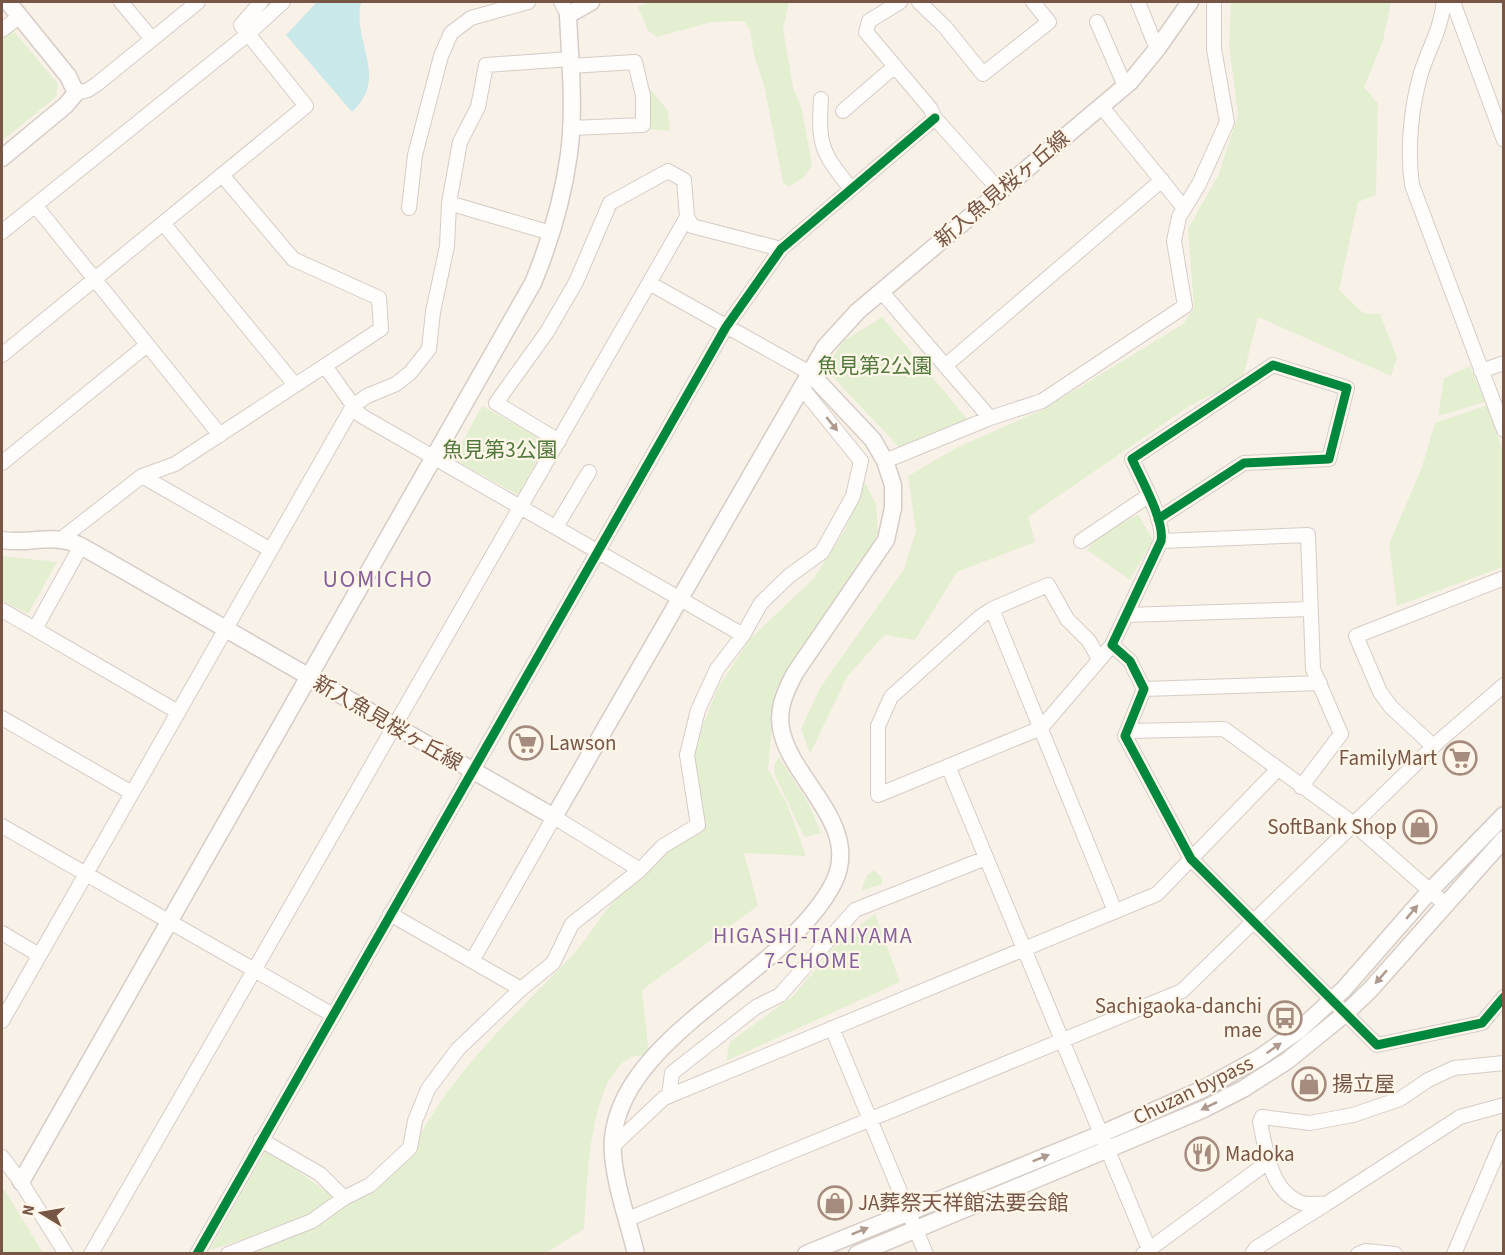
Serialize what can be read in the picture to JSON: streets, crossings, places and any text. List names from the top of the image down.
{
  "streets": {
    "street": ["新入魚見桜ヶ丘線", "Chuzan bypass"]
  },
  "districts": ["UOMICHO", "HIGASHI-TANIYAMA 7-CHOME"],
  "parks": ["魚見第2公園", "魚見第3公園"],
  "places": {
    "supermarket": ["Lawson", "FamilyMart"],
    "shop": ["SoftBank Shop", "揚立屋", "JA葬祭天祥館法要会館"],
    "bus stop": ["Sachigaoka-danchi mae"],
    "restaurant": ["Madoka"]
  },
  "north": "left"
}
